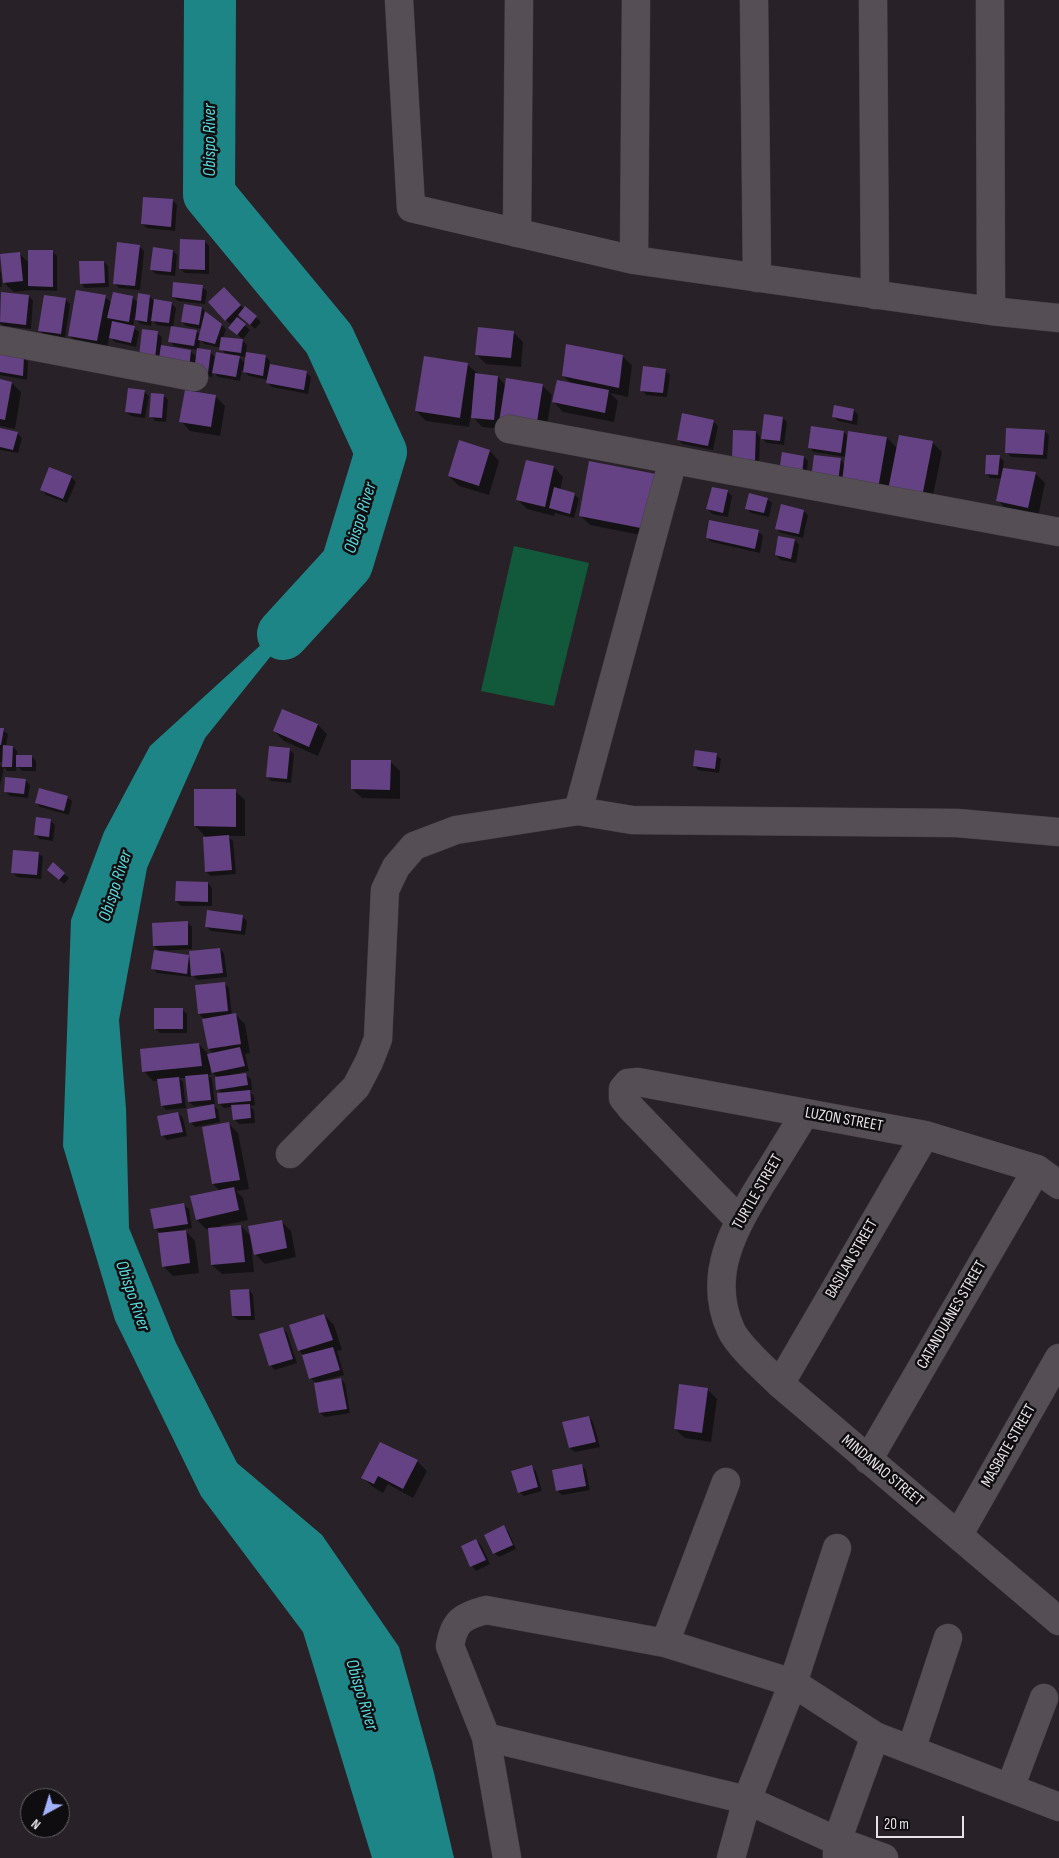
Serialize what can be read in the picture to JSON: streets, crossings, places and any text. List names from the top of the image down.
{
  "streets": {
    "street": [
      "LUZON STREET",
      "TURTLE STREET",
      "BASILAN STREET",
      "CATANDUANES STREET",
      "MASBATE STREET",
      "MINDANAO STREET"
    ]
  },
  "crossings": [
    ["LUZON STREET", "TURTLE STREET"],
    ["LUZON STREET", "BASILAN STREET"],
    ["LUZON STREET", "CATANDUANES STREET"],
    ["TURTLE STREET", "MINDANAO STREET"],
    ["BASILAN STREET", "MINDANAO STREET"],
    ["CATANDUANES STREET", "MINDANAO STREET"],
    ["MASBATE STREET", "MINDANAO STREET"]
  ],
  "water": ["Obispo River"],
  "scale_bar": "20 m",
  "north": "bottom left"
}
